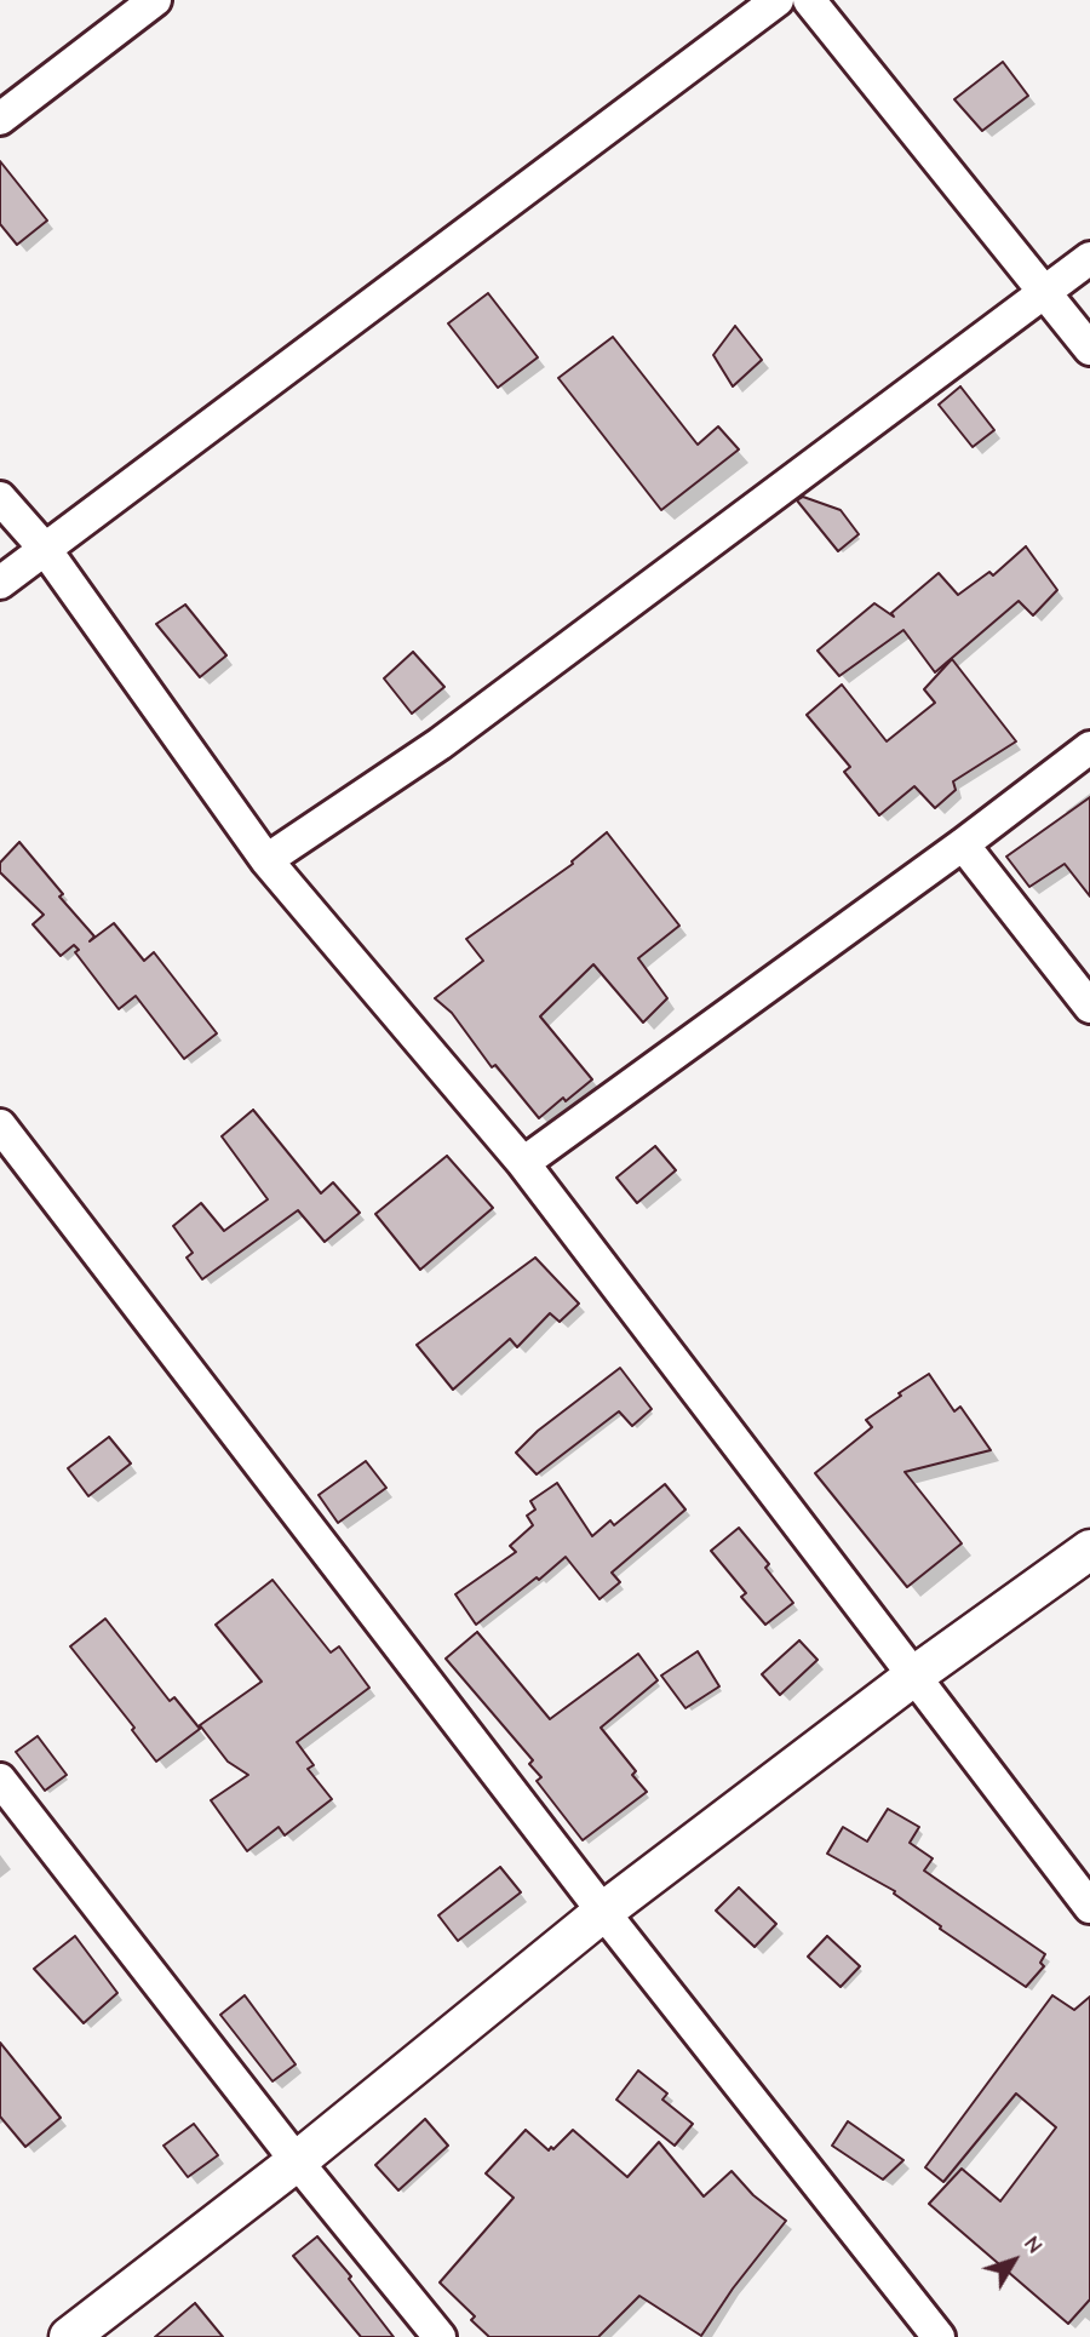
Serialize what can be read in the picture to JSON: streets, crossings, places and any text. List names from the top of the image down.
{
  "north": "top right"
}
